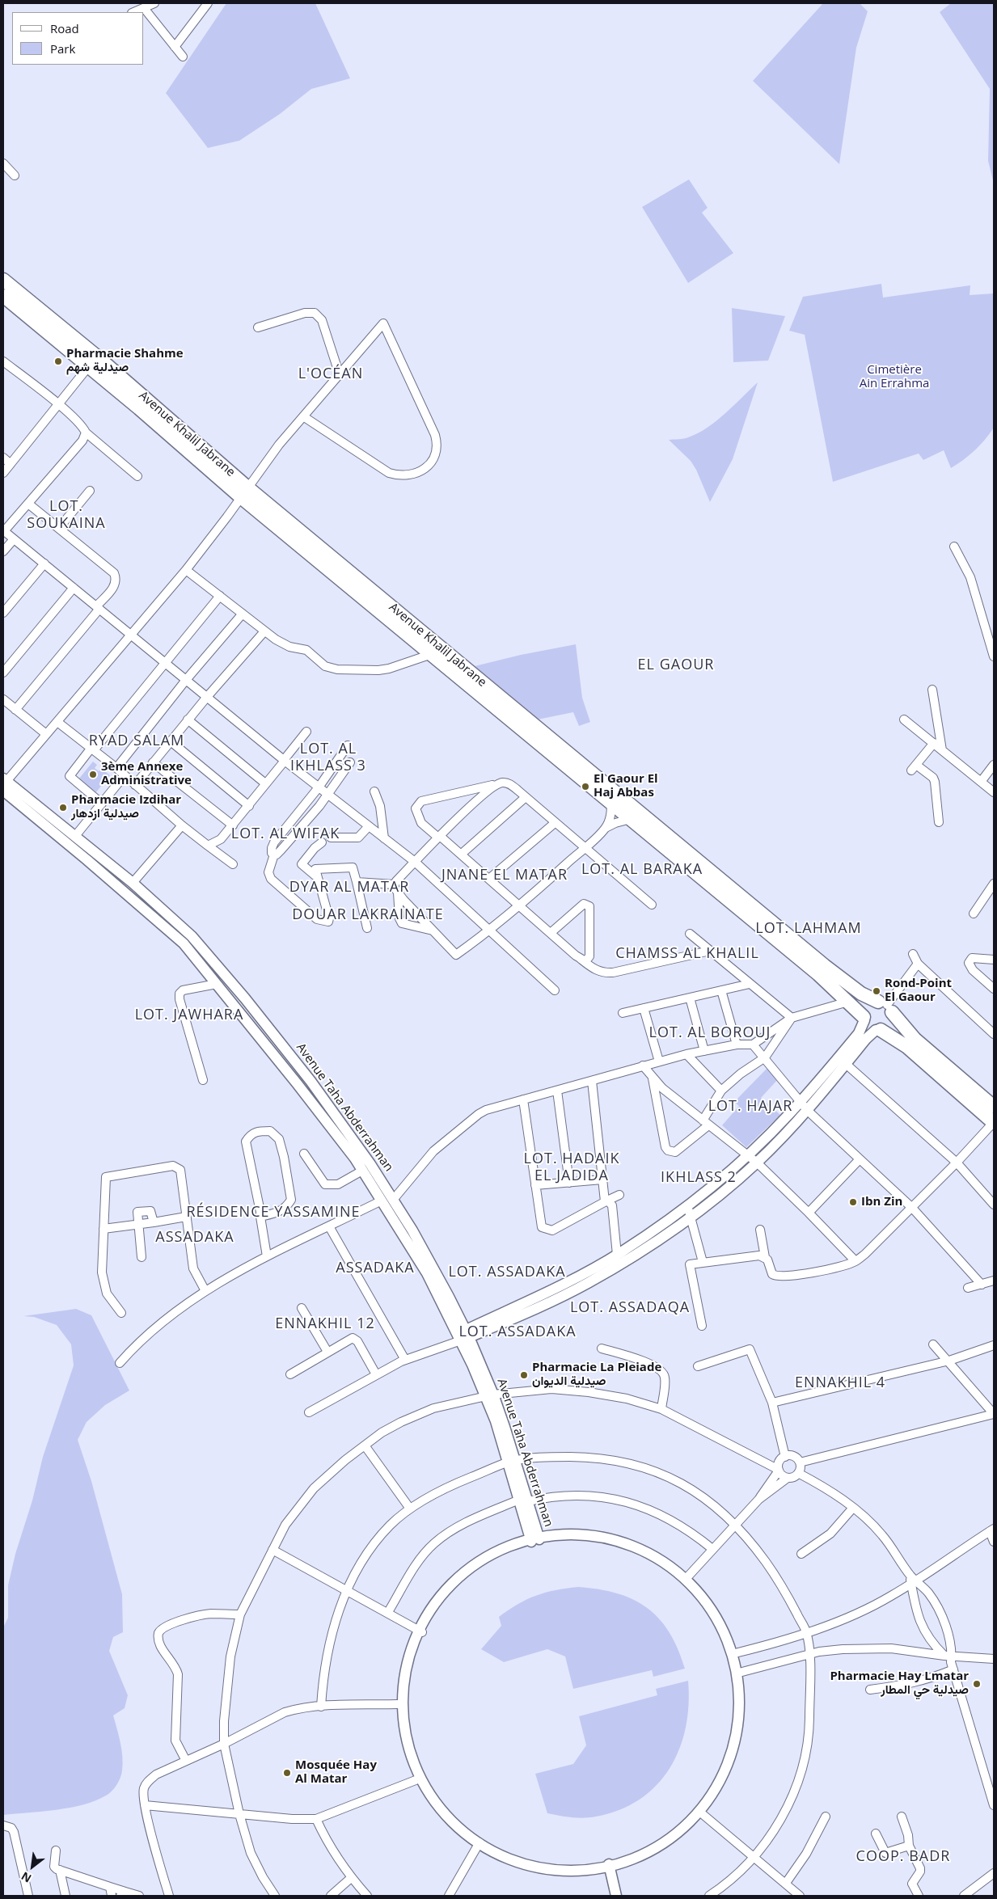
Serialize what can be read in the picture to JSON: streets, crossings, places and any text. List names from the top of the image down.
{
  "streets": {
    "main road": ["Avenue Khalil Jabrane"],
    "street": ["Avenue Taha Abderrahman"]
  },
  "districts": [
    "L'OCÉAN",
    "LOT. SOUKAINA",
    "EL GAOUR",
    "RYAD SALAM",
    "LOT. AL IKHLASS 3",
    "LOT. AL WIFAK",
    "LOT. AL BARAKA",
    "JNANE EL MATAR",
    "DYAR AL MATAR",
    "DOUAR LAKRAINATE",
    "LOT. LAHMAM",
    "CHAMSS AL KHALIL",
    "LOT. JAWHARA",
    "LOT. AL BOROUJ",
    "LOT. HAJAR",
    "LOT. HADAIK EL JADIDA",
    "IKHLASS 2",
    "RÉSIDENCE YASSAMINE",
    "ASSADAKA",
    "ASSADAKA",
    "LOT. ASSADAKA",
    "LOT. ASSADAQA",
    "ENNAKHIL 12",
    "LOT. ASSADAKA",
    "ENNAKHIL 4",
    "COOP. BADR"
  ],
  "parks": ["Cimetière Ain Errahma"],
  "places": [
    "Pharmacie Shahme صيدلية شهم",
    "3ème Annexe Administrative",
    "El Gaour El Haj Abbas",
    "Pharmacie Izdihar صيدلية ازدهار",
    "Rond-Point El Gaour",
    "Ibn Zin",
    "Pharmacie La Pleiade صيدلية الديوان",
    "Pharmacie Hay Lmatar صيدلية حي المطار",
    "Mosquée Hay Al Matar"
  ],
  "legend": ["Road", "Park"],
  "north": "bottom left"
}
